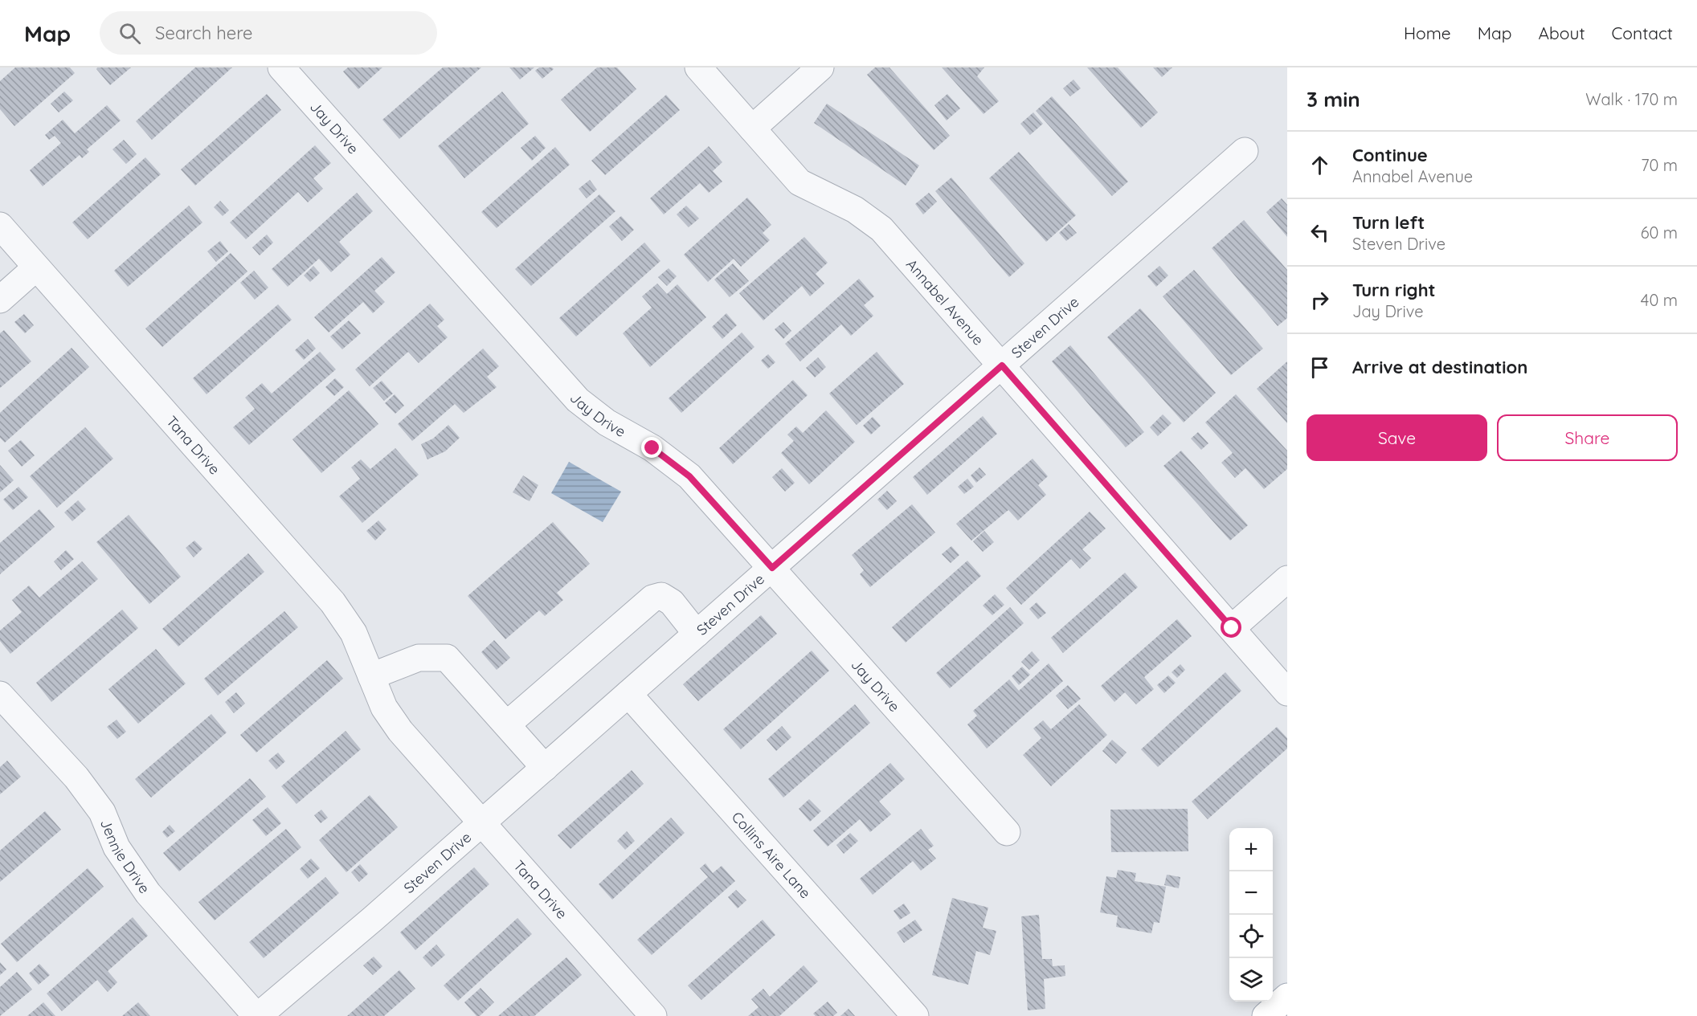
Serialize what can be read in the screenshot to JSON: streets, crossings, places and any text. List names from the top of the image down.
{
  "streets": {
    "street": [
      "Jay Drive",
      "Annabel Avenue",
      "Steven Drive",
      "Tana Drive",
      "Jennie Drive",
      "Collins Aire Lane"
    ]
  },
  "crossings": [
    ["Jay Drive", "Steven Drive"],
    ["Annabel Avenue", "Steven Drive"],
    ["Steven Drive", "Tana Drive"],
    ["Steven Drive", "Jennie Drive"],
    ["Steven Drive", "Collins Aire Lane"]
  ],
  "page": {
    "header": "Map",
    "search": "Search here",
    "nav": [
      "Home",
      "Map",
      "About",
      "Contact"
    ],
    "heading": ["3 min", "Walk · 170 m"],
    "list": [
      ["Continue", "Annabel Avenue", "70 m"],
      ["Turn left", "Steven Drive", "60 m"],
      ["Turn right", "Jay Drive", "40 m"],
      "Arrive at destination"
    ],
    "buttons": ["Save", "Share"],
    "map_buttons": ["+", "−"]
  }
}
